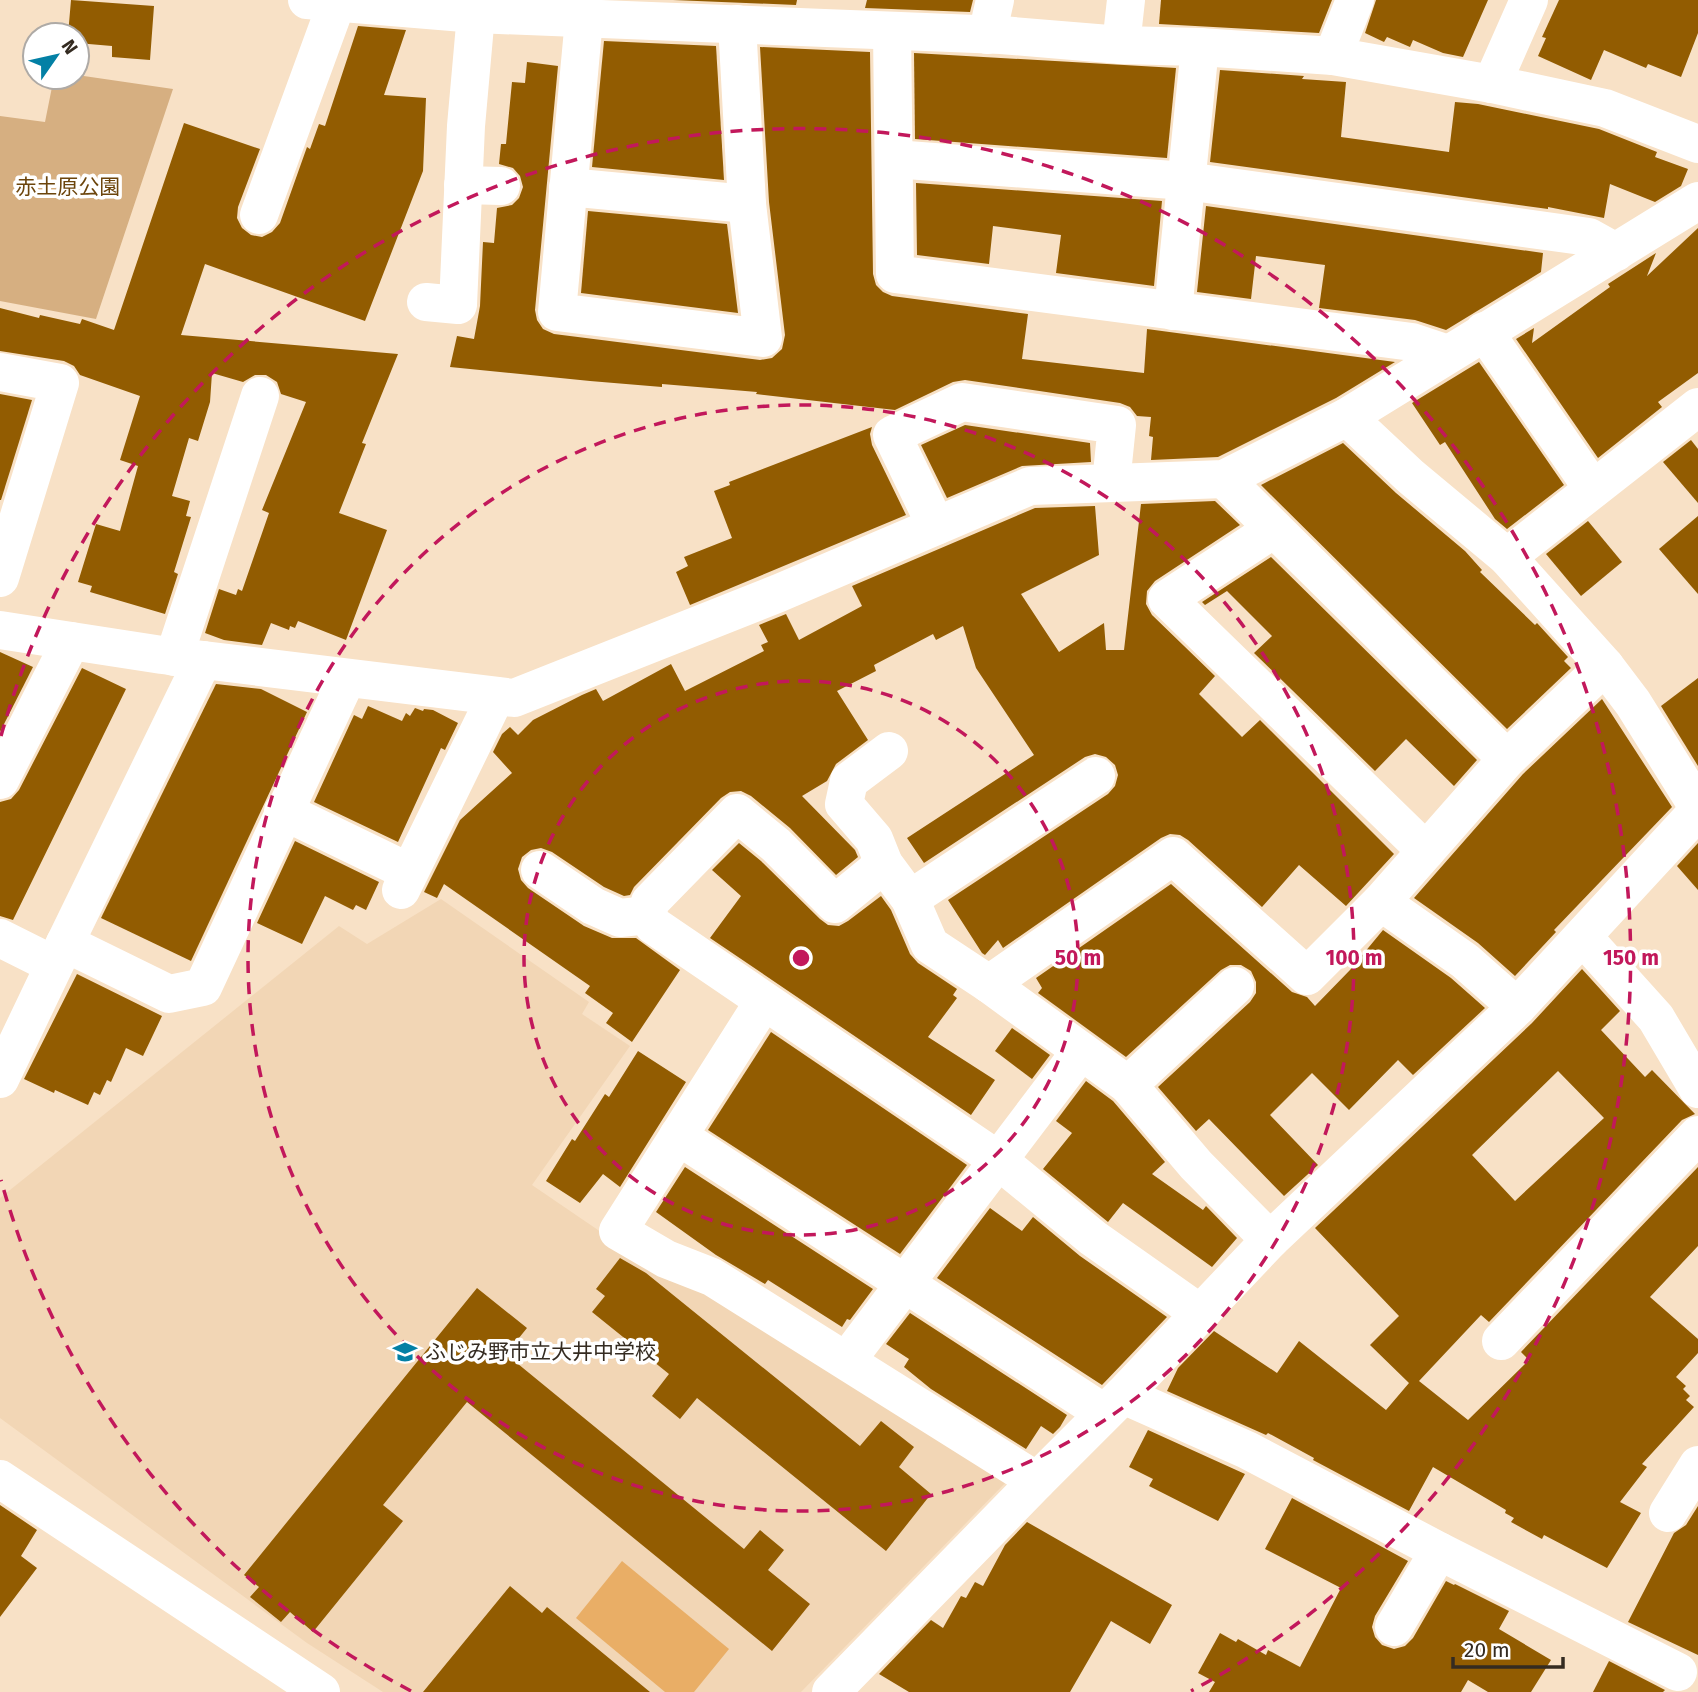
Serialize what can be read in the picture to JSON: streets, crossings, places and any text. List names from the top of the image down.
{
  "parks": ["赤土原公園"],
  "places": {
    "school or university": ["ふじみ野市立大井中学校"]
  },
  "scale_bar": "20 m",
  "north": "top right",
  "rings": ["50 m", "100 m", "150 m"]
}
